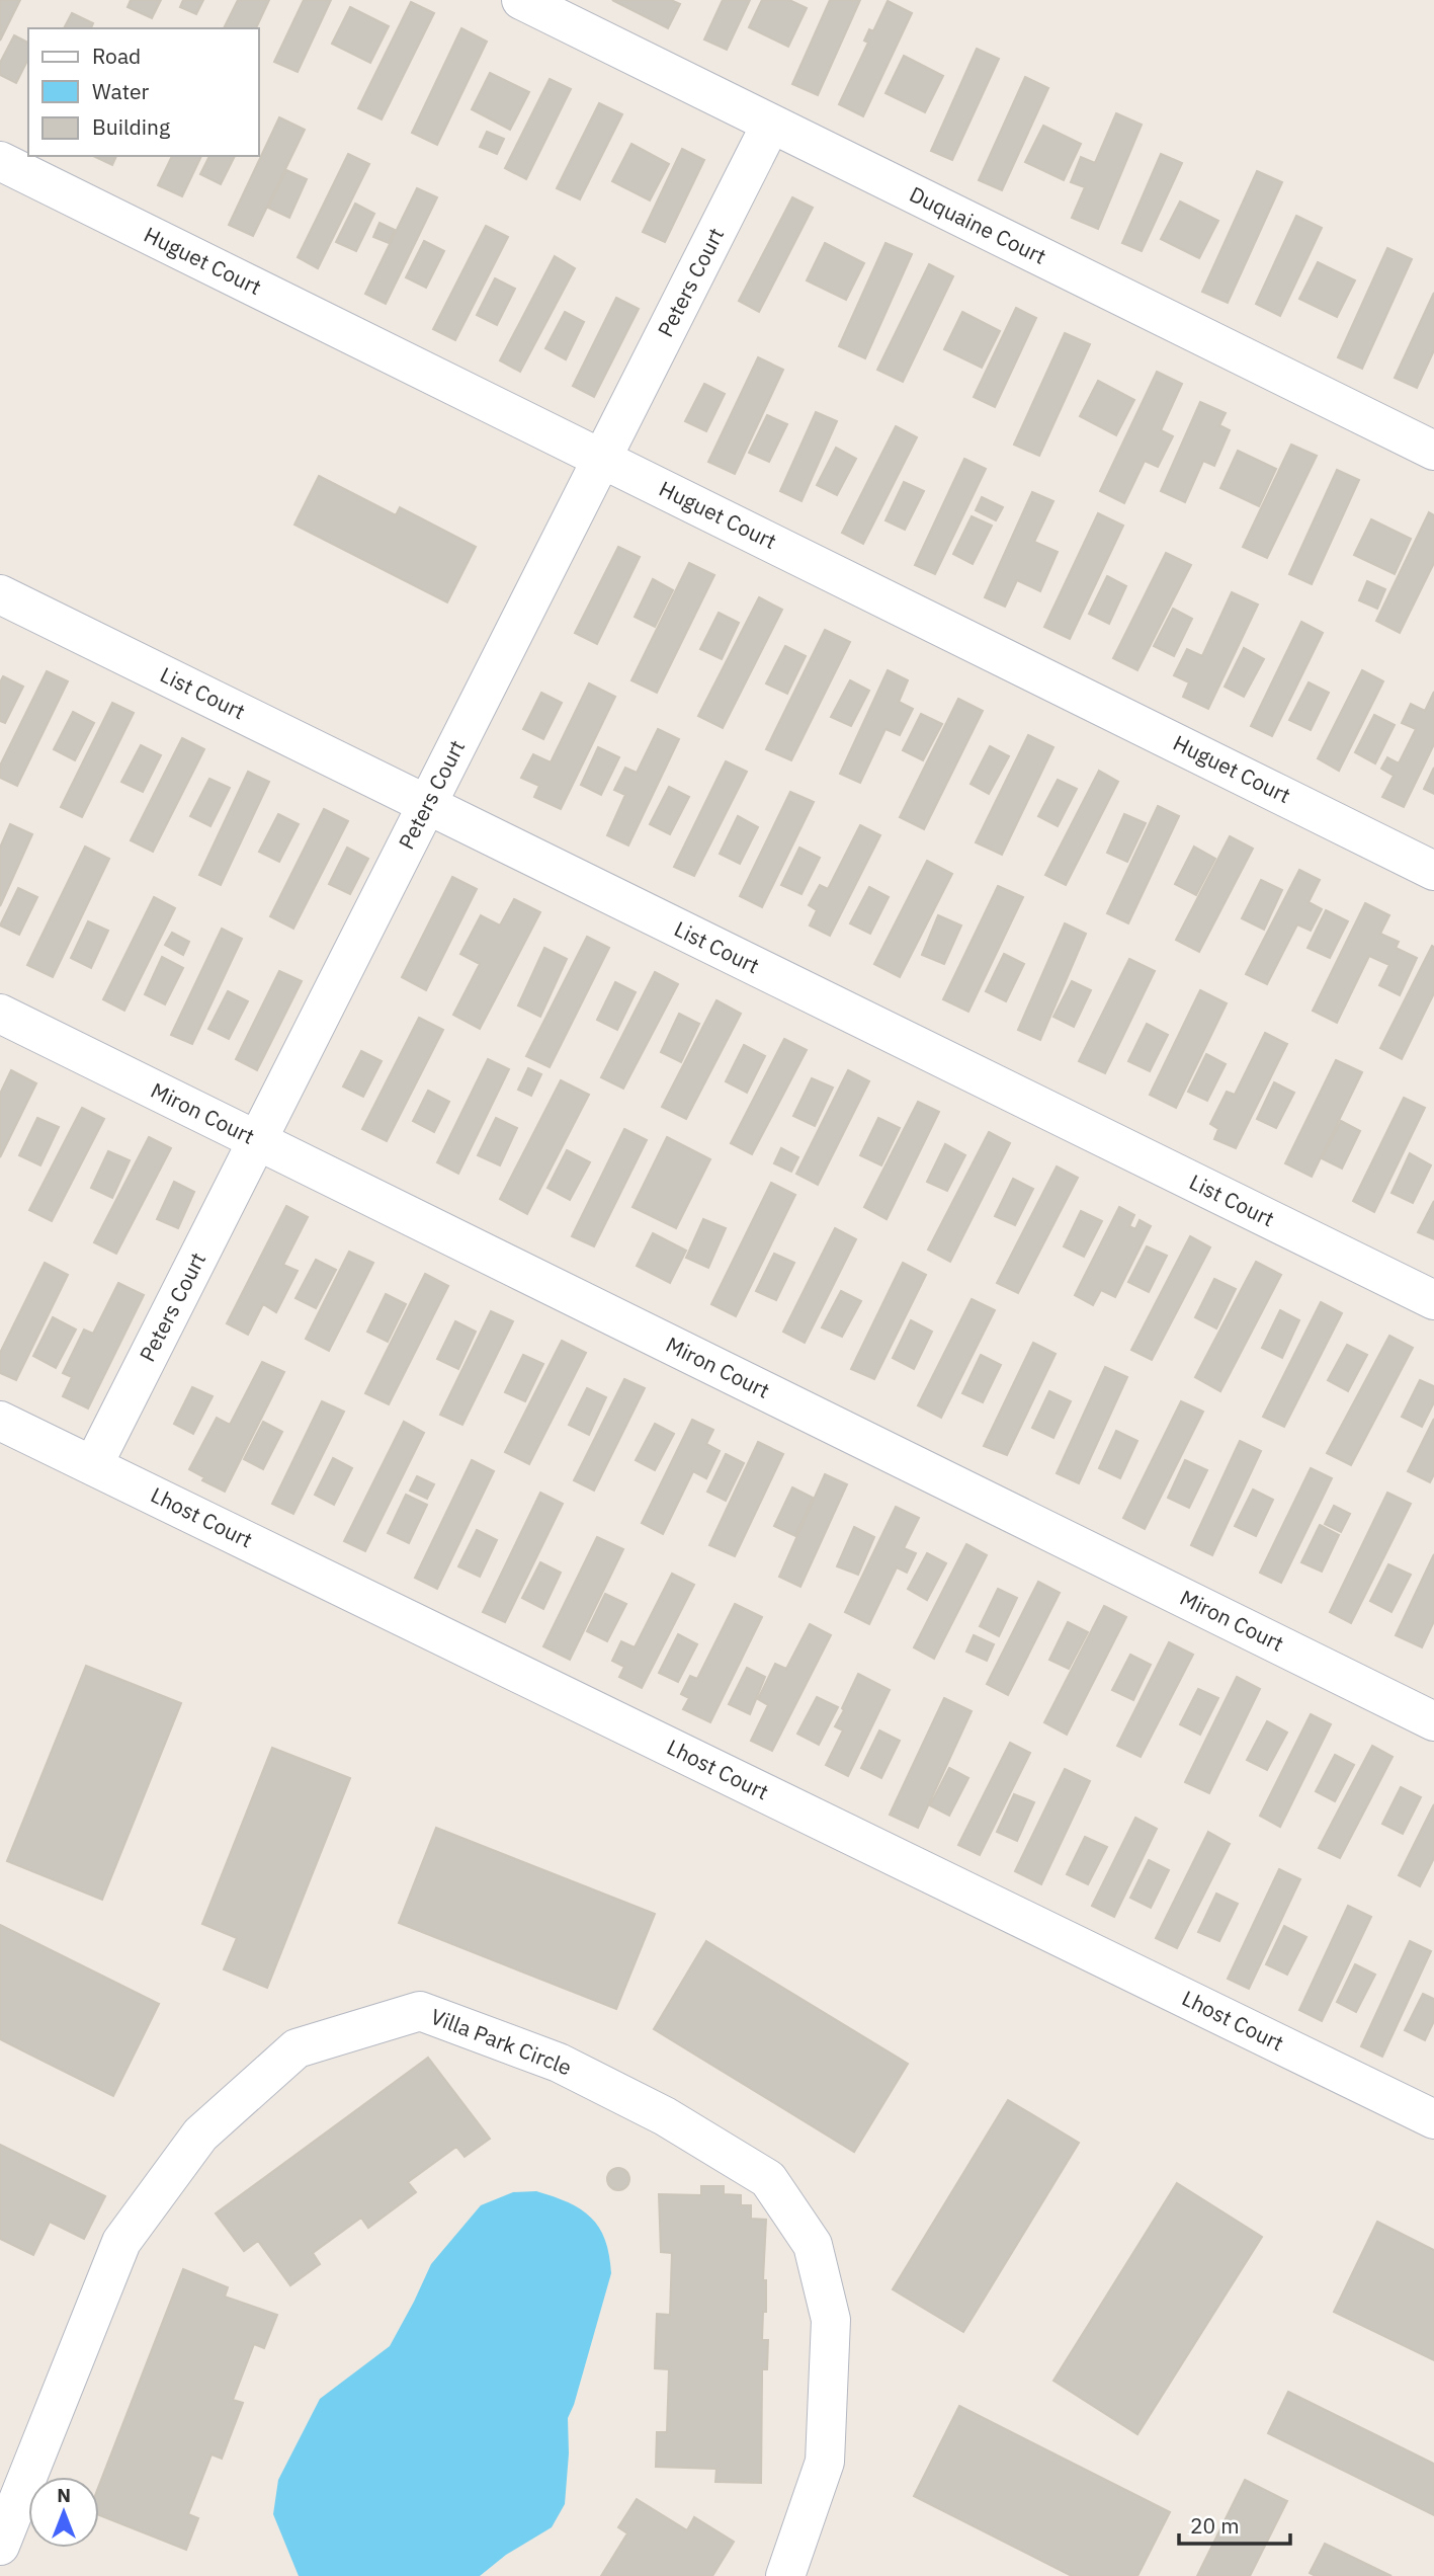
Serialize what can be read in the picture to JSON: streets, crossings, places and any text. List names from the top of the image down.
{
  "streets": {
    "street": [
      "Duquaine Court",
      "Huguet Court",
      "Peters Court",
      "List Court",
      "Miron Court",
      "Lhost Court",
      "Villa Park Circle"
    ]
  },
  "crossings": [
    ["Duquaine Court", "Peters Court"],
    ["Huguet Court", "Peters Court"],
    ["Peters Court", "List Court"],
    ["Peters Court", "Miron Court"],
    ["Peters Court", "Lhost Court"]
  ],
  "legend": ["Road", "Water", "Building"],
  "scale_bar": "20 m",
  "north": "top"
}
